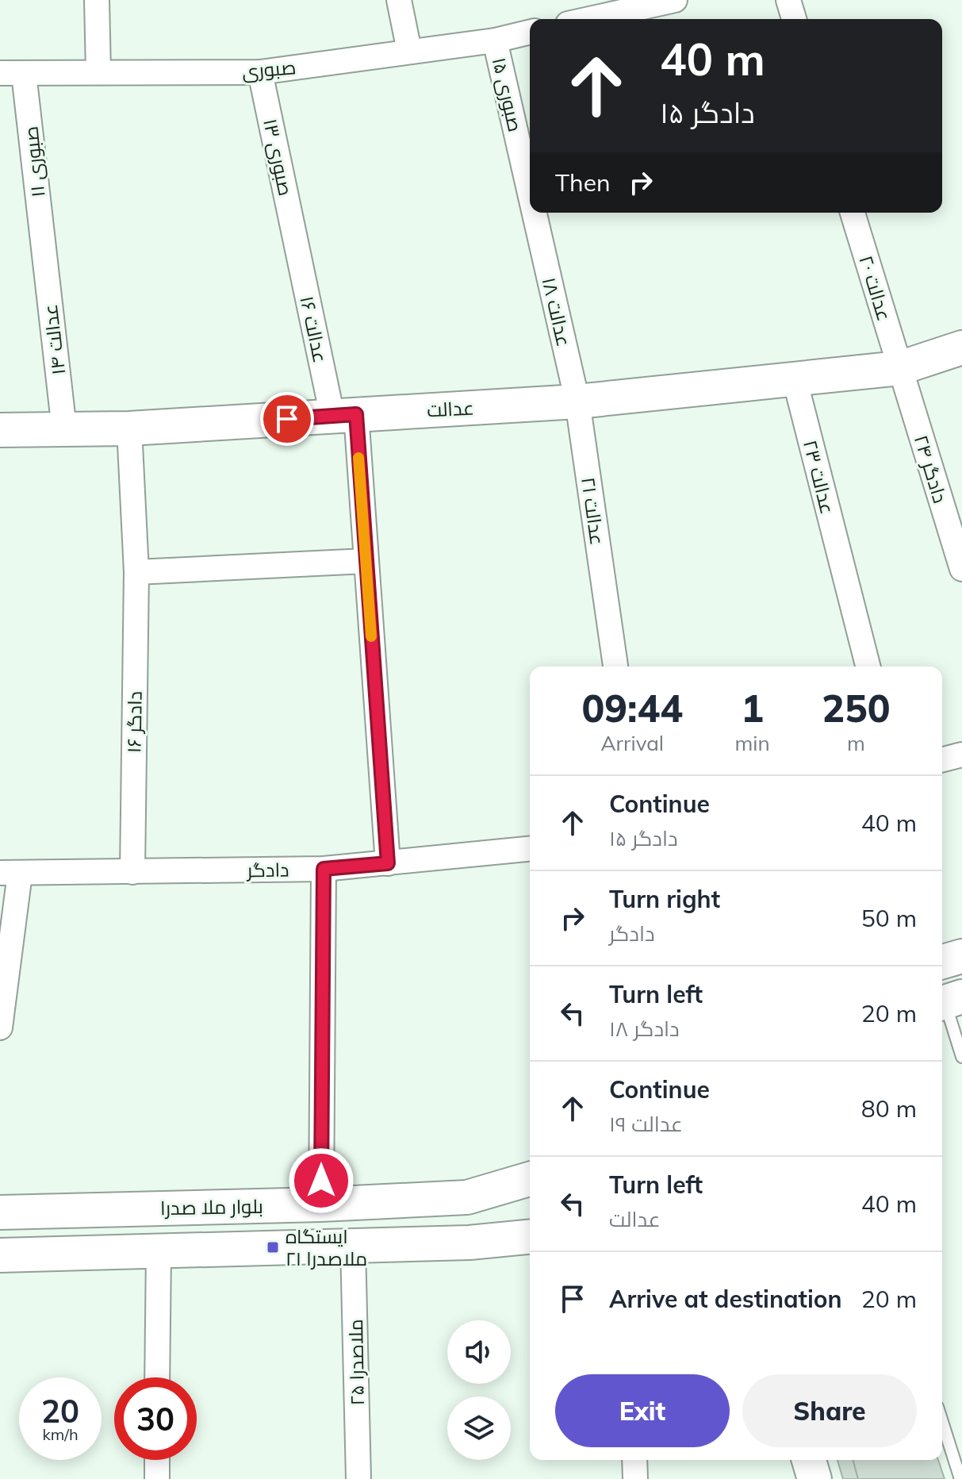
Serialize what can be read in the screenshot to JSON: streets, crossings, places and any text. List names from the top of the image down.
{
  "streets": {
    "main road": ["عدالت", "بلوار ملا صدرا"],
    "street": [
      "صبوری",
      "صبوری ۱۵",
      "صبوری ۱۳",
      "صبوری ۱۱",
      "عدالت ۲۰",
      "عدالت ۱۸",
      "عدالت ۱۶",
      "عدالت ۱۴",
      "دادگر ۲۴",
      "عدالت ۲۳",
      "عدالت ۲۱",
      "دادگر ۱۶",
      "دادگر",
      "ملاصدرا ۲۵"
    ]
  },
  "crossings": [
    ["صبوری", "صبوری ۱۵"],
    ["صبوری", "صبوری ۱۳"],
    ["صبوری", "صبوری ۱۱"],
    ["صبوری ۱۵", "عدالت ۱۸"],
    ["صبوری ۱۳", "عدالت ۱۶"],
    ["صبوری ۱۱", "عدالت ۱۴"],
    ["عدالت ۲۰", "عدالت"],
    ["عدالت ۲۰", "دادگر ۲۴"],
    ["عدالت ۱۸", "عدالت"],
    ["عدالت ۱۸", "عدالت ۲۱"],
    ["عدالت ۱۶", "عدالت"],
    ["عدالت ۱۶", "دادگر"],
    ["عدالت ۱۴", "عدالت"],
    ["عدالت", "دادگر ۲۴"],
    ["عدالت", "عدالت ۲۳"],
    ["عدالت", "عدالت ۲۱"],
    ["عدالت", "دادگر ۱۶"],
    ["دادگر ۱۶", "دادگر"]
  ],
  "places": {
    "transit": ["ایستگاه ملاصدرا ۲۱"]
  },
  "page": {
    "turn": ["40 m", "دادگر ۱۵"],
    "then": "Then",
    "eta": [
      "09:44",
      "Arrival",
      "1",
      "min",
      "250",
      "m"
    ],
    "list": [
      {
        "name": "Continue",
        "note": "دادگر ۱۵",
        "value": "40 m"
      },
      {
        "name": "Turn right",
        "note": "دادگر",
        "value": "50 m"
      },
      {
        "name": "Turn left",
        "note": "دادگر ۱۸",
        "value": "20 m"
      },
      {
        "name": "Continue",
        "note": "عدالت ۱۹",
        "value": "80 m"
      },
      {
        "name": "Turn left",
        "note": "عدالت",
        "value": "40 m"
      },
      {
        "name": "Arrive at destination",
        "value": "20 m"
      }
    ],
    "buttons": ["Exit", "Share"],
    "speed": "20 km/h",
    "limit": "30"
  }
}
